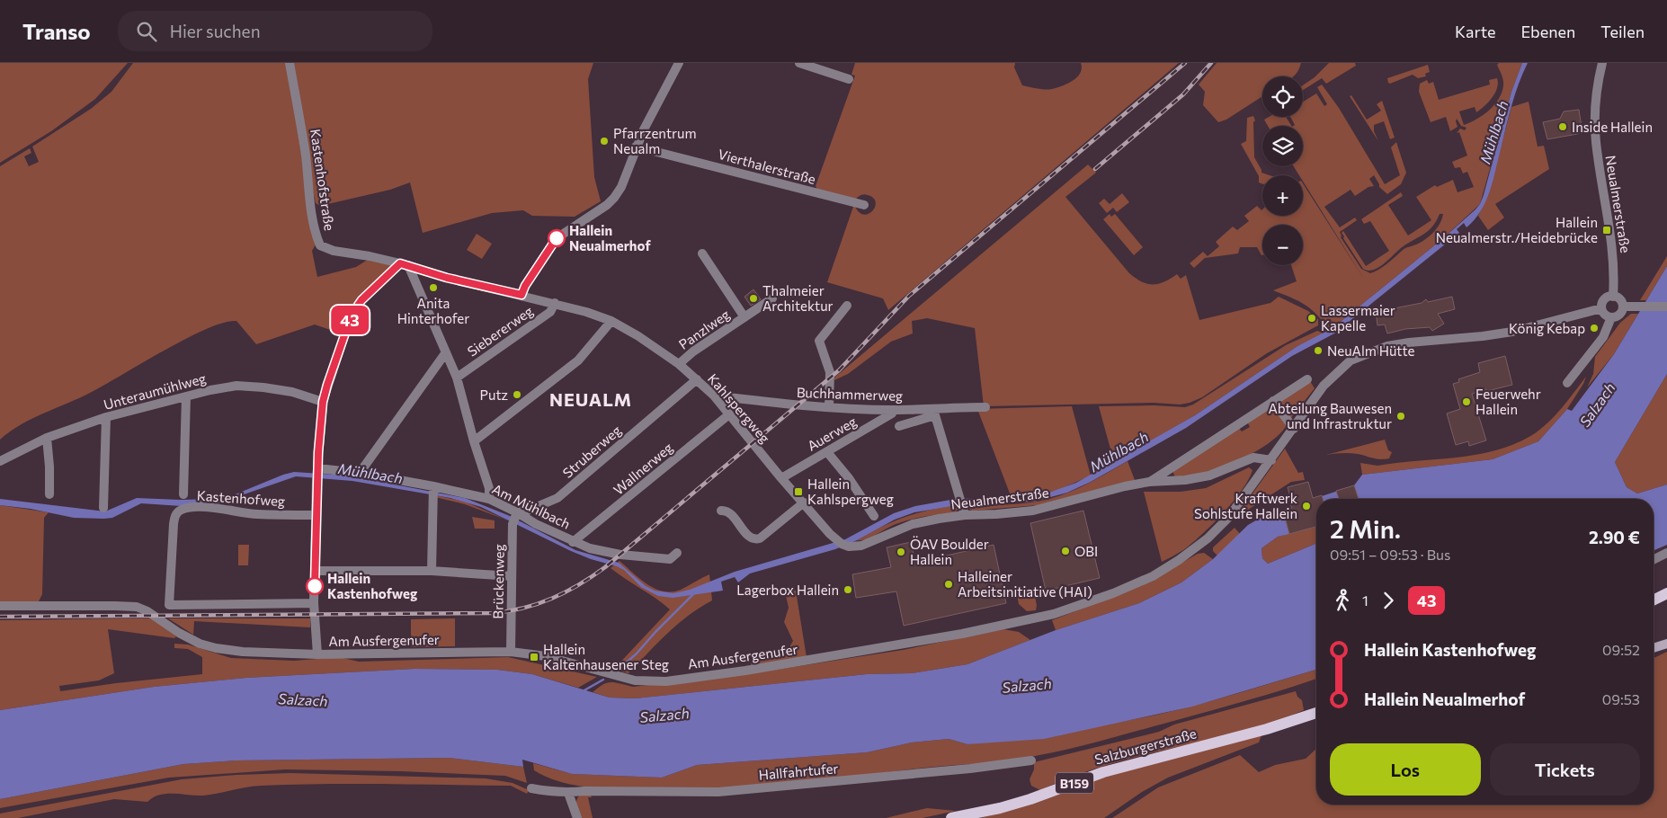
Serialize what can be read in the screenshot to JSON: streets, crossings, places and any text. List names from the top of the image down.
{
  "streets": {
    "main road": ["Salzburgerstraße", "B159"],
    "street": [
      "Vierthalerstraße",
      "Kastenhofstraße",
      "Neualmerstraße",
      "Panzlweg",
      "Siebererweg",
      "Unteraumühlweg",
      "Buchhammerweg",
      "Kahlspergweg",
      "Auerweg",
      "Struberweg",
      "Wallnerweg",
      "Kastenhofweg",
      "Am Mühlbach",
      "Brückenweg",
      "Am Ausfergenufer",
      "Hallfahrtufer"
    ]
  },
  "crossings": [
    ["Kastenhofstraße", "Kahlspergweg"],
    ["Neualmerstraße", "Kahlspergweg"],
    ["Neualmerstraße", "Am Ausfergenufer"],
    ["Panzlweg", "Kahlspergweg"],
    ["Siebererweg", "Kahlspergweg"],
    ["Buchhammerweg", "Kahlspergweg"],
    ["Buchhammerweg", "Auerweg"],
    ["Kahlspergweg", "Auerweg"],
    ["Kahlspergweg", "Struberweg"],
    ["Kahlspergweg", "Wallnerweg"],
    ["Struberweg", "Am Mühlbach"],
    ["Struberweg", "Brückenweg"],
    ["Wallnerweg", "Am Mühlbach"],
    ["Am Mühlbach", "Brückenweg"],
    ["Brückenweg", "Am Ausfergenufer"]
  ],
  "districts": ["NEUALM"],
  "water": ["Mühlbach", "Salzach"],
  "places": {
    "other": [
      "Inside Hallein",
      "Pfarrzentrum Neualm",
      "Hallein Neualmerhof",
      "Anita Hinterhofer",
      "Thalmeier Architektur",
      "Lassermaier Kapelle",
      "König Kebap",
      "NeuAlm Hütte",
      "Putz",
      "Feuerwehr Hallein",
      "Abteilung Bauwesen und Infrastruktur",
      "Kraftwerk Sohlstufe Hallein",
      "OBI",
      "ÖAV Boulder Hallein",
      "Halleiner Arbeitsinitiative (HAI)",
      "Hallein Kastenhofweg",
      "Lagerbox Hallein"
    ],
    "transit": ["Hallein Neualmerstr./Heidebrücke", "Hallein Kahlspergweg", "Hallein Kaltenhausener Steg"]
  },
  "lines": ["bus line 43"],
  "page": {
    "header": "Transo",
    "search": "Hier suchen",
    "nav": ["Karte", "Ebenen", "Teilen"],
    "on_map": "43",
    "map_buttons": ["+", "−"],
    "heading": ["2 Min.", "09:51 – 09:53 · Bus", "2.90 €"],
    "legs": ["1", "43"],
    "list": [
      {
        "name": "Hallein Kastenhofweg",
        "value": "09:52"
      },
      {
        "name": "Hallein Neualmerhof",
        "value": "09:53"
      }
    ],
    "buttons": ["Los", "Tickets"]
  }
}
